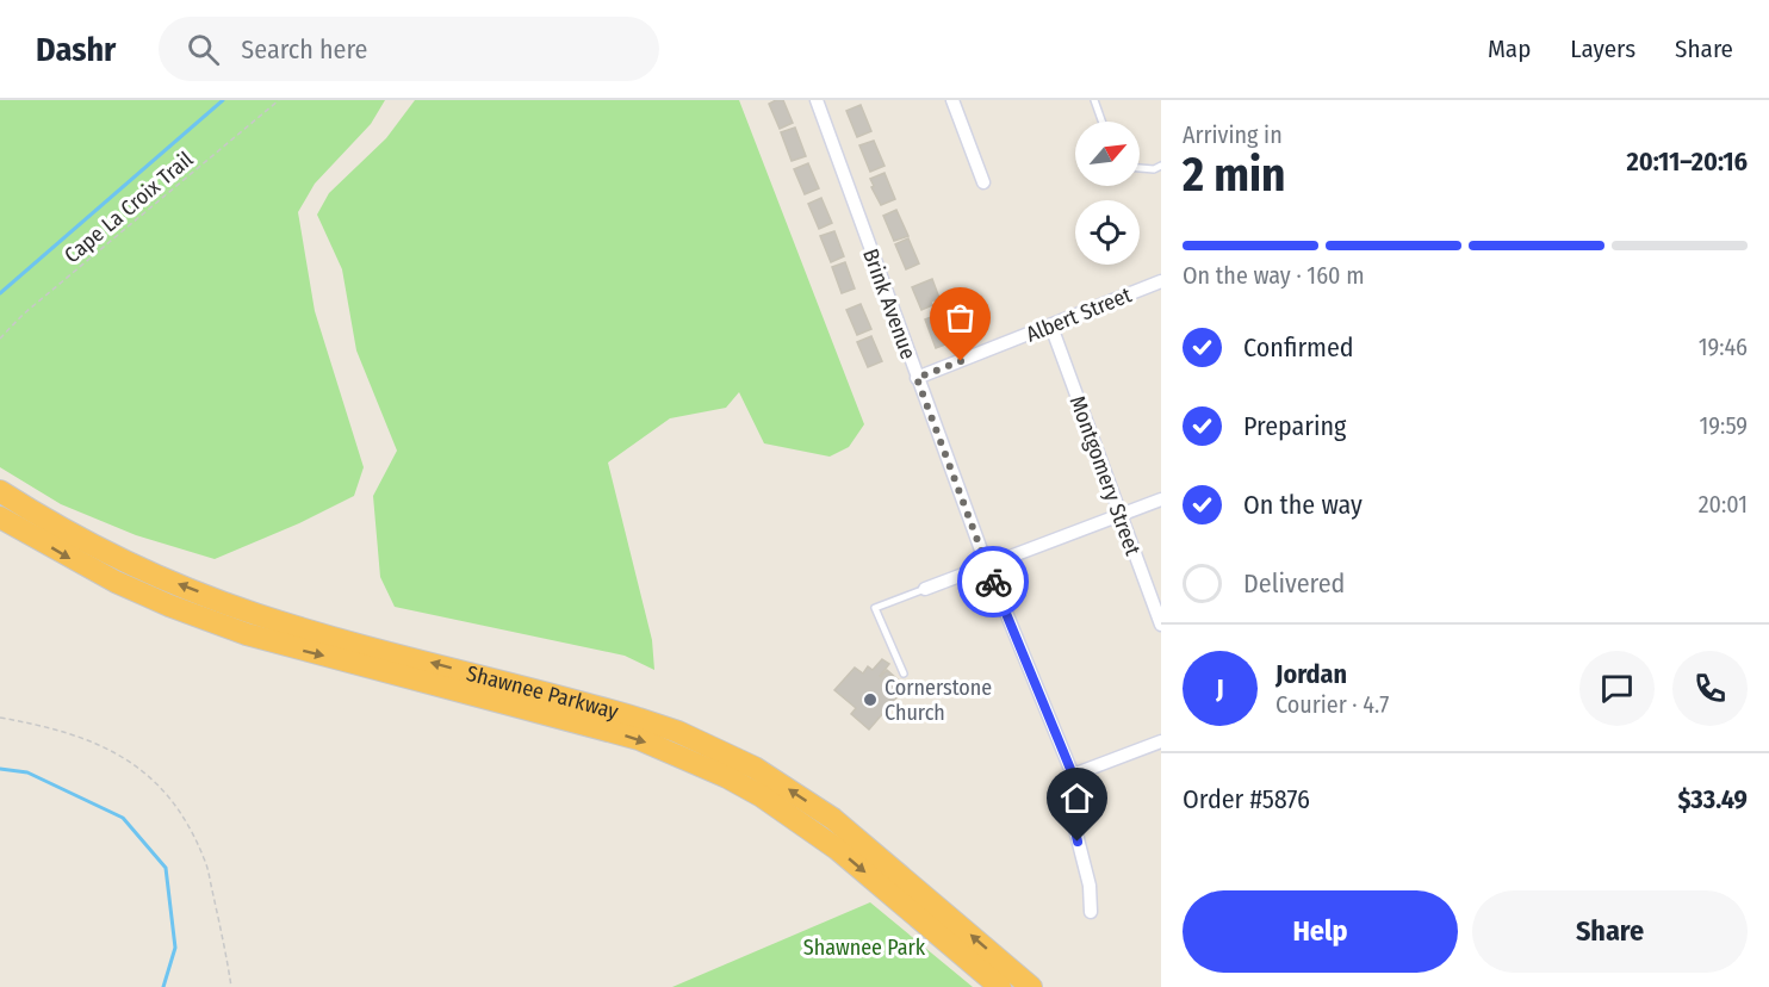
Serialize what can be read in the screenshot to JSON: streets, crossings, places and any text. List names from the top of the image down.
{
  "streets": {
    "highway": ["Shawnee Parkway"],
    "street": ["Brink Avenue", "Albert Street", "Montgomery Street"],
    "path": ["Cape La Croix Trail"]
  },
  "crossings": [
    ["Brink Avenue", "Albert Street"],
    ["Albert Street", "Montgomery Street"]
  ],
  "parks": ["Shawnee Park"],
  "places": ["Cornerstone Church"],
  "north": "top right",
  "page": {
    "header": "Dashr",
    "search": "Search here",
    "nav": ["Map", "Layers", "Share"],
    "heading": ["2 min", "Arriving in", "20:11–20:16"],
    "panel": [
      "Jordan",
      "Courier · 4.7",
      "Order #5876",
      "$33.49"
    ],
    "bar": "On the way · 160 m",
    "list": [
      ["Confirmed", "19:46"],
      ["Preparing", "19:59"],
      ["On the way", "20:01"],
      "Delivered"
    ],
    "round": "J",
    "buttons": ["Help", "Share"]
  }
}
